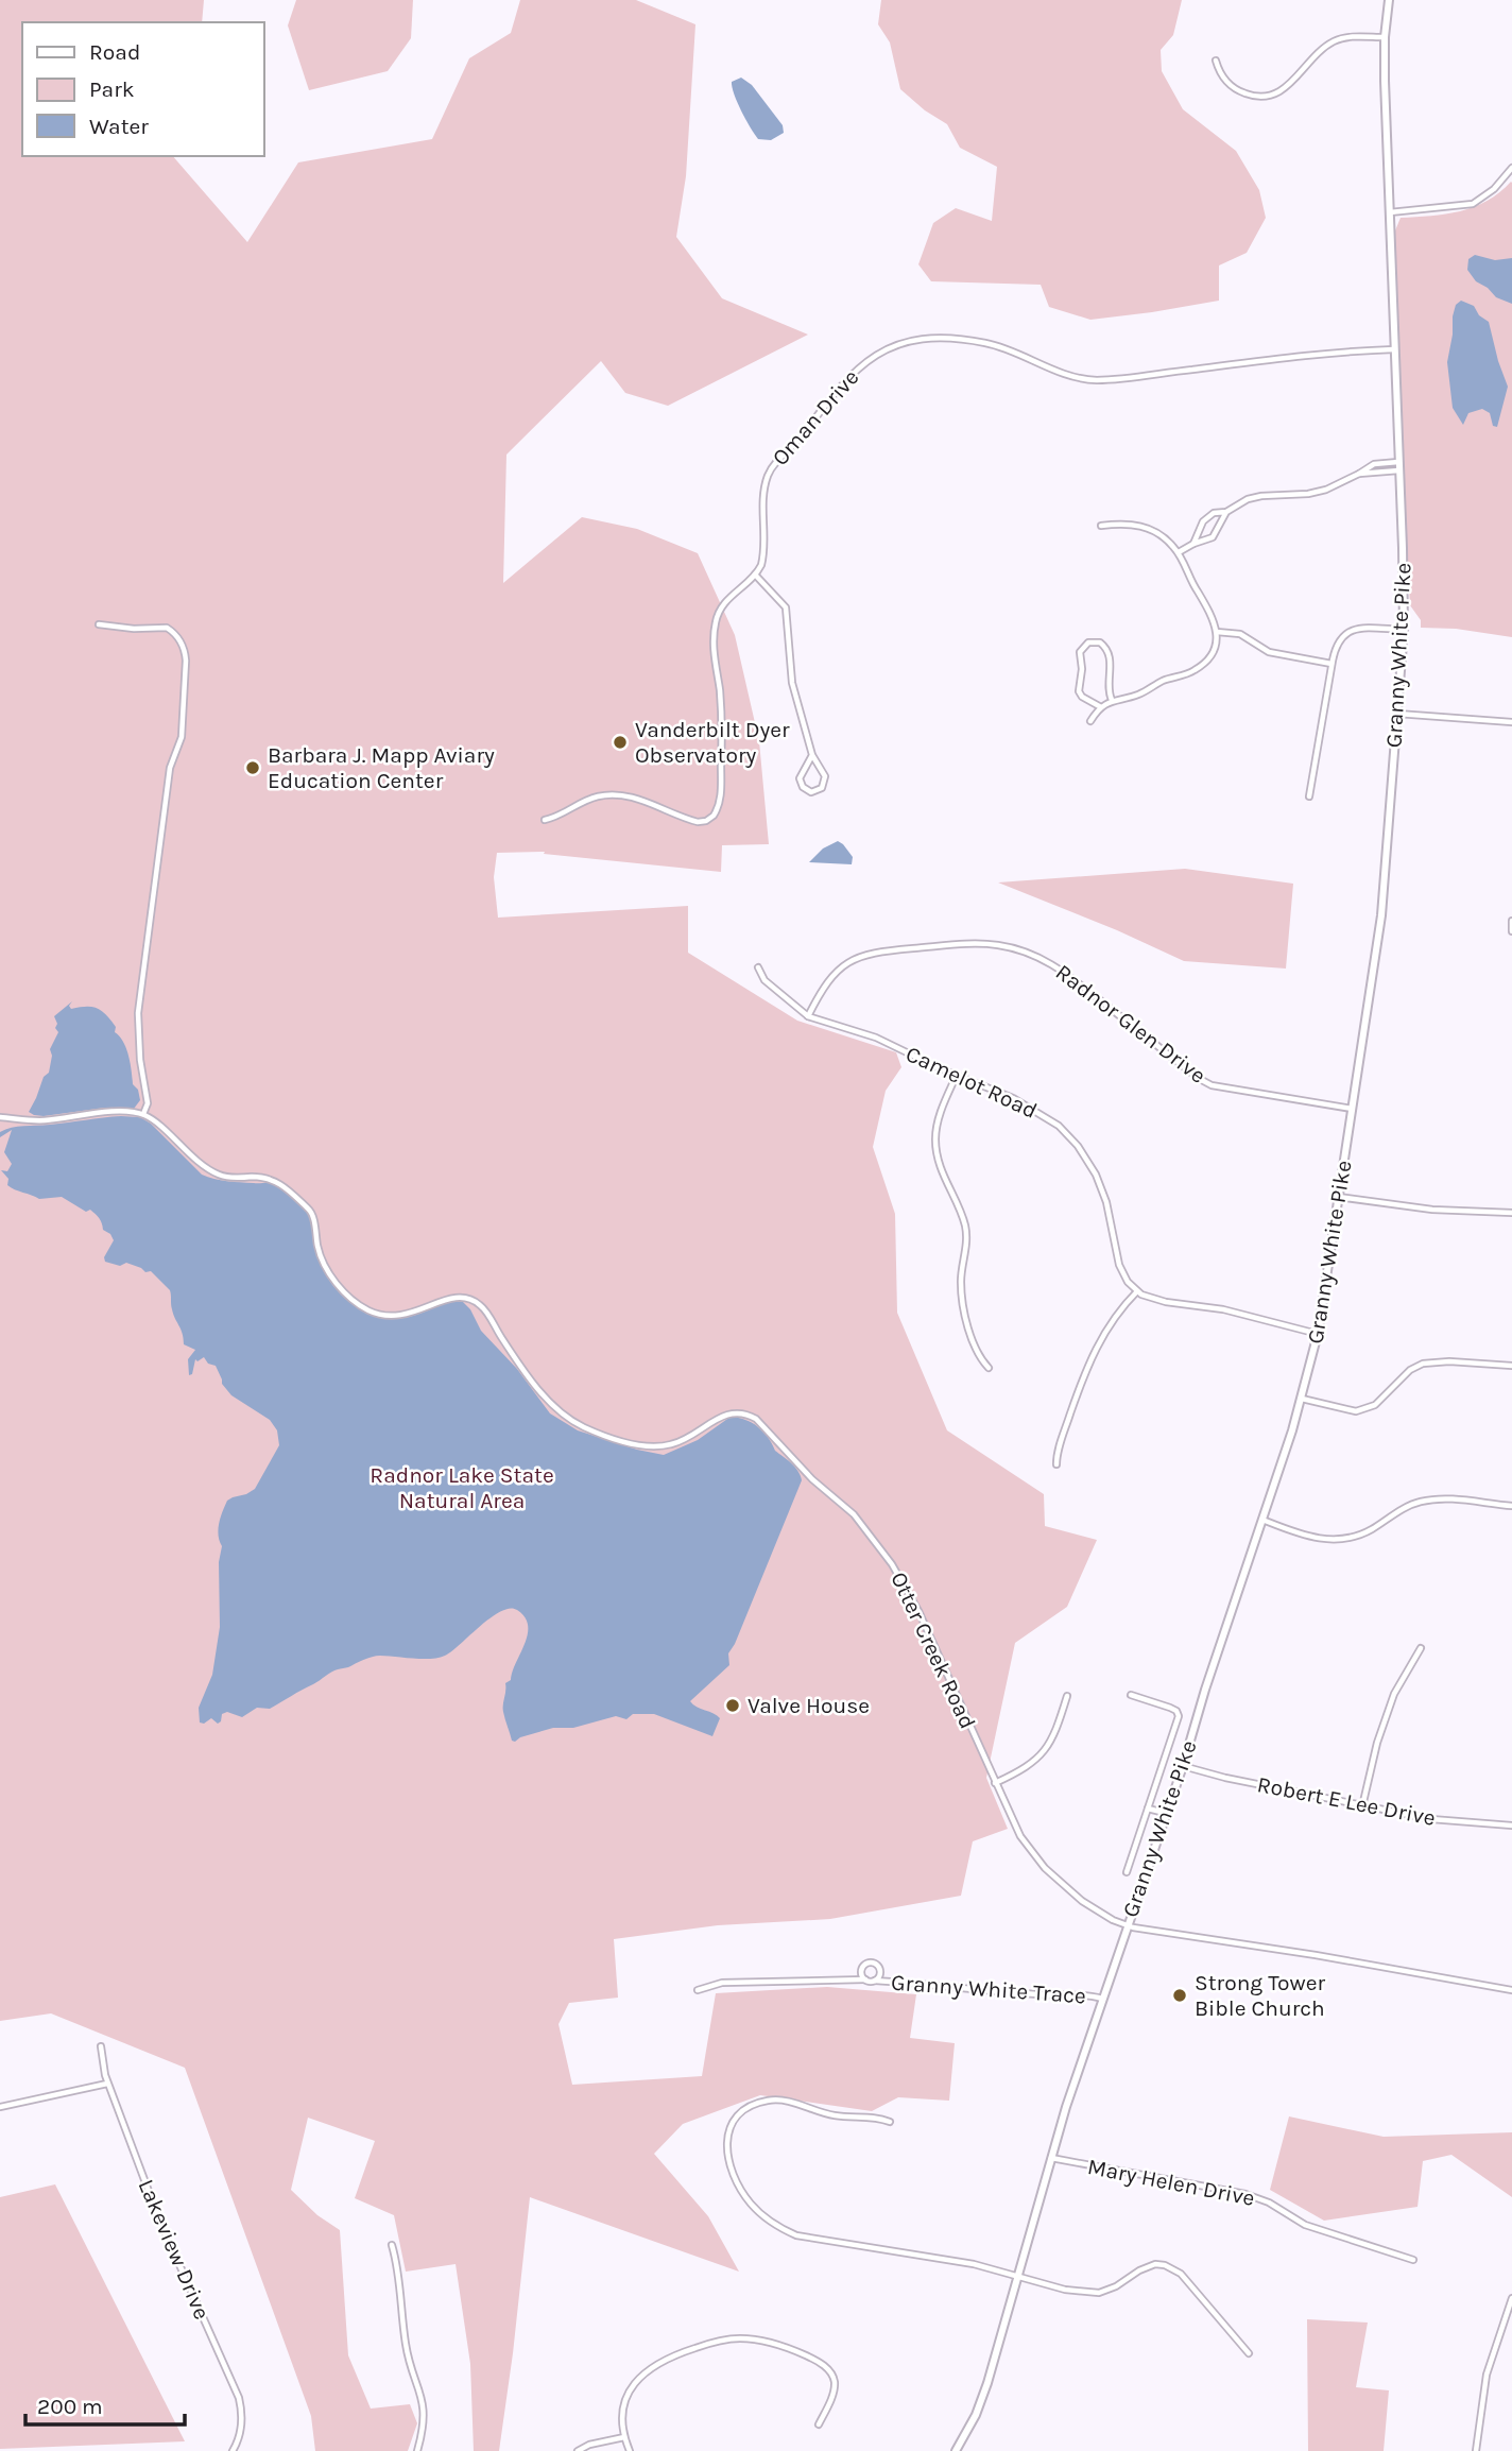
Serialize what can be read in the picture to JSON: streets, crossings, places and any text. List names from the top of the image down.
{
  "streets": {
    "main road": ["Granny White Pike"],
    "street": [
      "Oman Drive",
      "Radnor Glen Drive",
      "Camelot Road",
      "Otter Creek Road",
      "Robert E Lee Drive",
      "Granny White Trace",
      "Mary Helen Drive",
      "Lakeview Drive"
    ]
  },
  "crossings": [
    ["Oman Drive", "Granny White Pike"],
    ["Granny White Pike", "Radnor Glen Drive"],
    ["Granny White Pike", "Otter Creek Road"],
    ["Granny White Pike", "Robert E Lee Drive"],
    ["Granny White Pike", "Granny White Trace"],
    ["Granny White Pike", "Mary Helen Drive"],
    ["Radnor Glen Drive", "Camelot Road"]
  ],
  "parks": ["Radnor Lake State Natural Area"],
  "places": [
    "Vanderbilt Dyer Observatory",
    "Barbara J. Mapp Aviary Education Center",
    "Valve House",
    "Strong Tower Bible Church"
  ],
  "legend": ["Road", "Park", "Water"],
  "scale_bar": "200 m"
}
